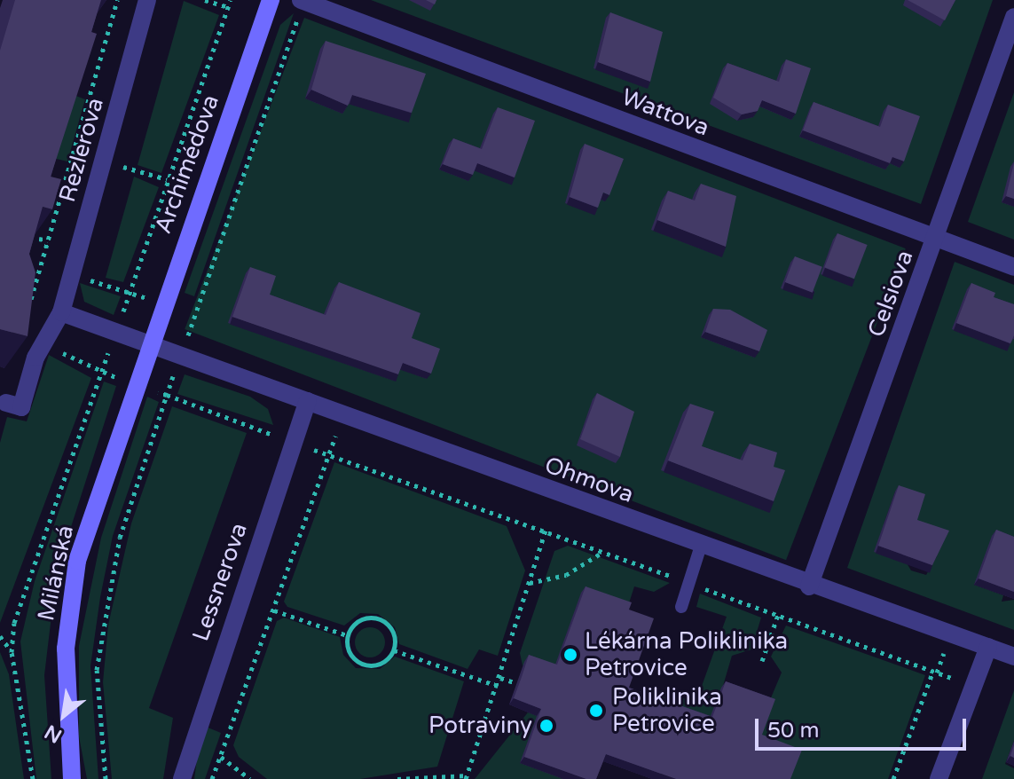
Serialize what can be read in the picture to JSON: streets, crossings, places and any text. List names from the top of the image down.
{
  "streets": {
    "street": [
      "Wattova",
      "Rezlerova",
      "Archimédova",
      "Celsiova",
      "Ohmova",
      "Milánská",
      "Lessnerova"
    ]
  },
  "crossings": [
    ["Wattova", "Celsiova"],
    ["Archimédova", "Ohmova"],
    ["Archimédova", "Milánská"],
    ["Celsiova", "Ohmova"],
    ["Ohmova", "Milánská"],
    ["Ohmova", "Lessnerova"]
  ],
  "places": ["Lékárna Poliklinika Petrovice", "Poliklinika Petrovice", "Potraviny"],
  "scale_bar": "50 m",
  "north": "bottom left"
}
